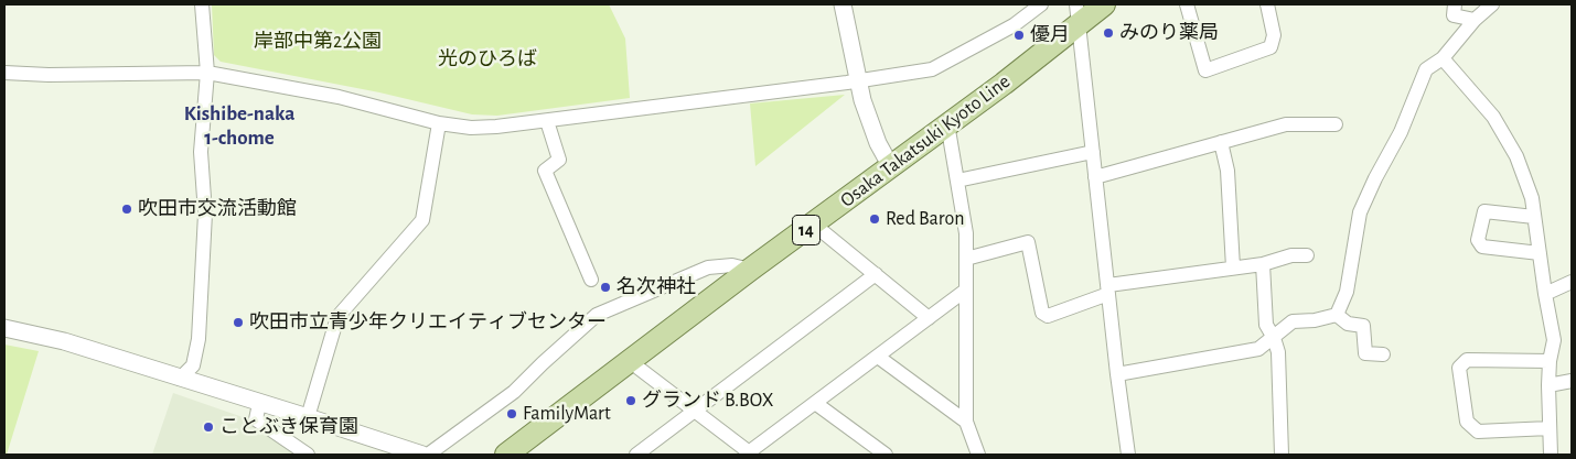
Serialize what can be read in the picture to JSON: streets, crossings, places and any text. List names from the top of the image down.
{
  "streets": {
    "main road": ["Osaka Takatsuki Kyoto Line", "14"]
  },
  "districts": ["Kishibe-naka 1-chome"],
  "parks": ["岸部中第2公園", "光のひろば"],
  "places": [
    "みのり薬局",
    "優月",
    "吹田市交流活動館",
    "Red Baron",
    "名次神社",
    "吹田市立青少年クリエイティブセンター",
    "グランド B.BOX",
    "FamilyMart",
    "ことぶき保育園"
  ]
}
